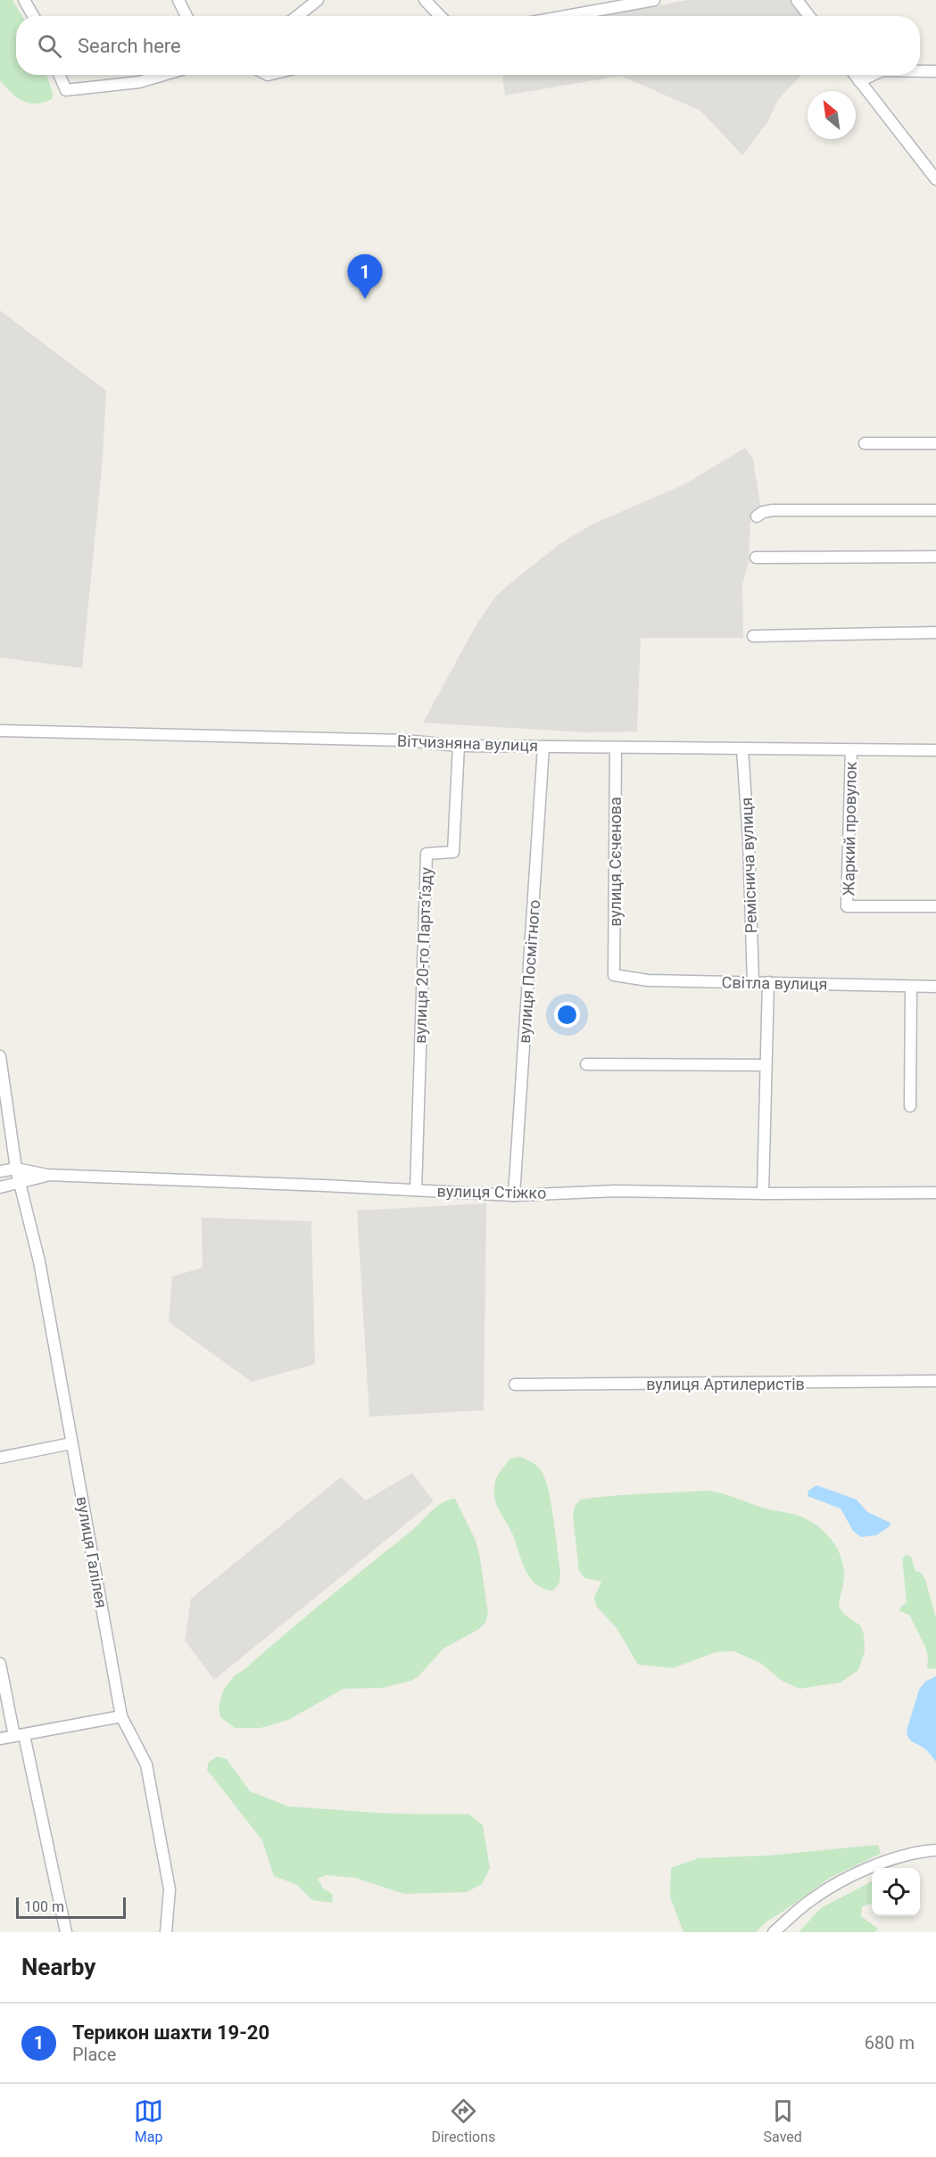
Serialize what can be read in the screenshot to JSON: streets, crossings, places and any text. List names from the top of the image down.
{
  "streets": {
    "street": [
      "Вітчизняна вулиця",
      "Жаркий провулок",
      "вулиця Сєченова",
      "Реміснича вулиця",
      "вулиця 20-го Партз'їзду",
      "вулиця Посмітного",
      "Світла вулиця",
      "вулиця Стіжко",
      "вулиця Артилеристів",
      "вулиця Галілея"
    ]
  },
  "crossings": [
    ["Вітчизняна вулиця", "Жаркий провулок"],
    ["Вітчизняна вулиця", "вулиця Сєченова"],
    ["Вітчизняна вулиця", "Реміснича вулиця"],
    ["Вітчизняна вулиця", "вулиця 20-го Партз'їзду"],
    ["Вітчизняна вулиця", "вулиця Посмітного"],
    ["вулиця Сєченова", "Світла вулиця"],
    ["Реміснича вулиця", "Світла вулиця"],
    ["вулиця 20-го Партз'їзду", "вулиця Стіжко"],
    ["вулиця Посмітного", "вулиця Стіжко"],
    ["вулиця Стіжко", "вулиця Галілея"]
  ],
  "scale_bar": "100 m",
  "north": "top left",
  "page": {
    "search": "Search here",
    "pins": "1",
    "scale": "100 m",
    "heading": "Nearby",
    "list": [
      {
        "mark": "1",
        "name": "Терикон шахти 19-20",
        "note": "Place",
        "value": "680 m"
      }
    ],
    "nav": ["Map", "Directions", "Saved"]
  }
}
